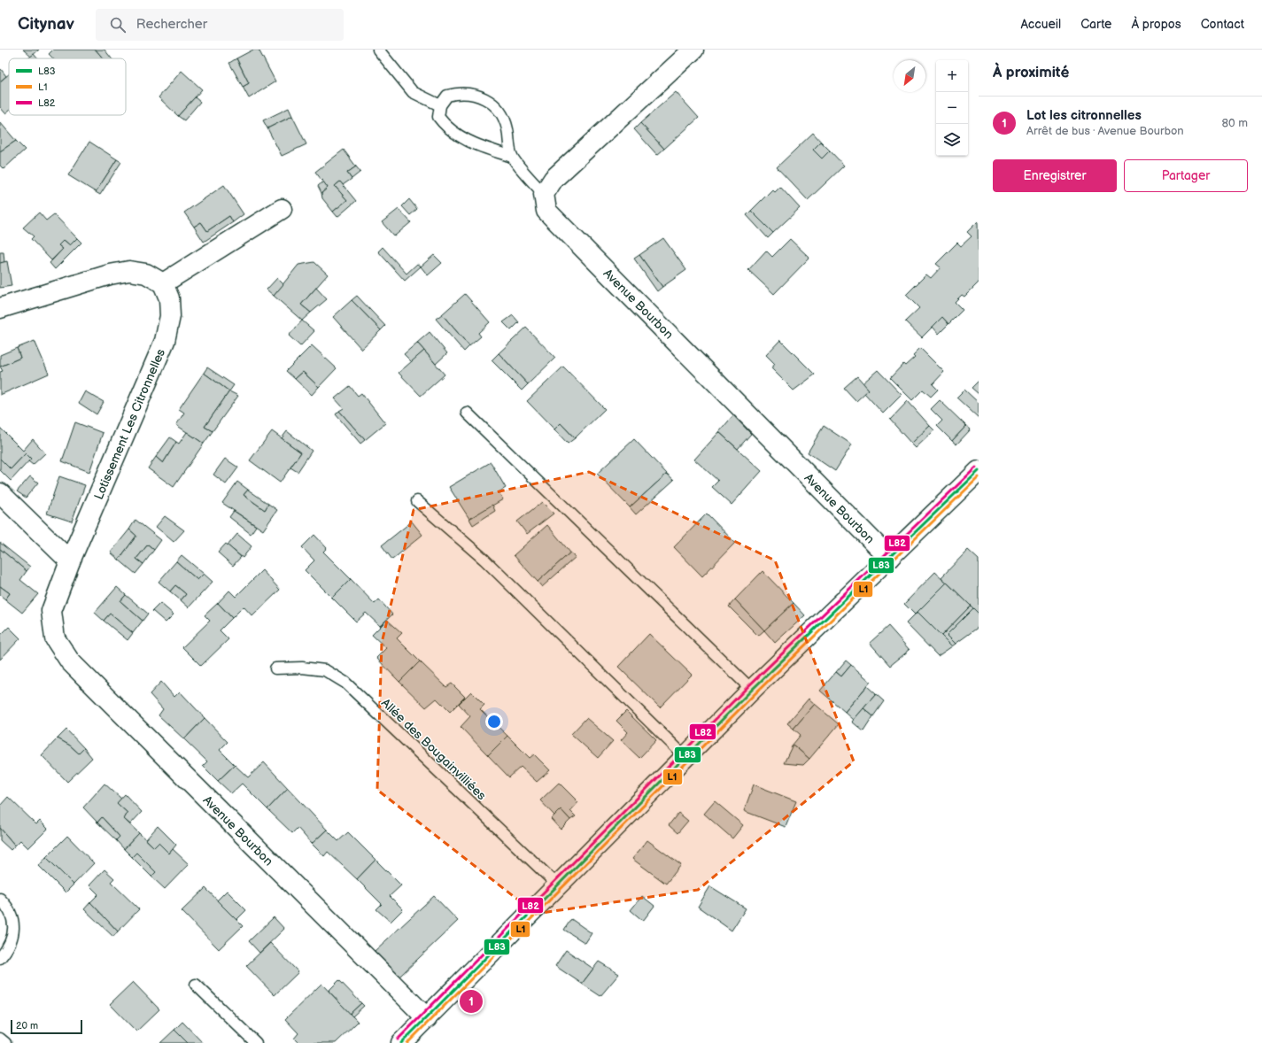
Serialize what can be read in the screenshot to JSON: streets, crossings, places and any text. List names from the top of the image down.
{
  "streets": {
    "street": ["Avenue Bourbon", "Lotissement Les Citronnelles"],
    "lane": ["Allée des Bougainvilliées"]
  },
  "crossings": [
    ["Avenue Bourbon", "Lotissement Les Citronnelles"]
  ],
  "lines": ["transit line L82", "transit line L83", "transit line L1"],
  "legend": ["L83", "L1", "L82"],
  "scale_bar": "20 m",
  "north": "bottom left",
  "page": {
    "header": "Citynav",
    "search": "Rechercher",
    "nav": [
      "Accueil",
      "Carte",
      "À propos",
      "Contact"
    ],
    "heading": "À proximité",
    "map_buttons": ["+", "−"],
    "list": [
      {
        "mark": "1",
        "name": "Lot les citronnelles",
        "note": "Arrêt de bus · Avenue Bourbon",
        "value": "80 m"
      }
    ],
    "buttons": ["Enregistrer", "Partager"],
    "pins": "1",
    "scale": "20 m"
  }
}
